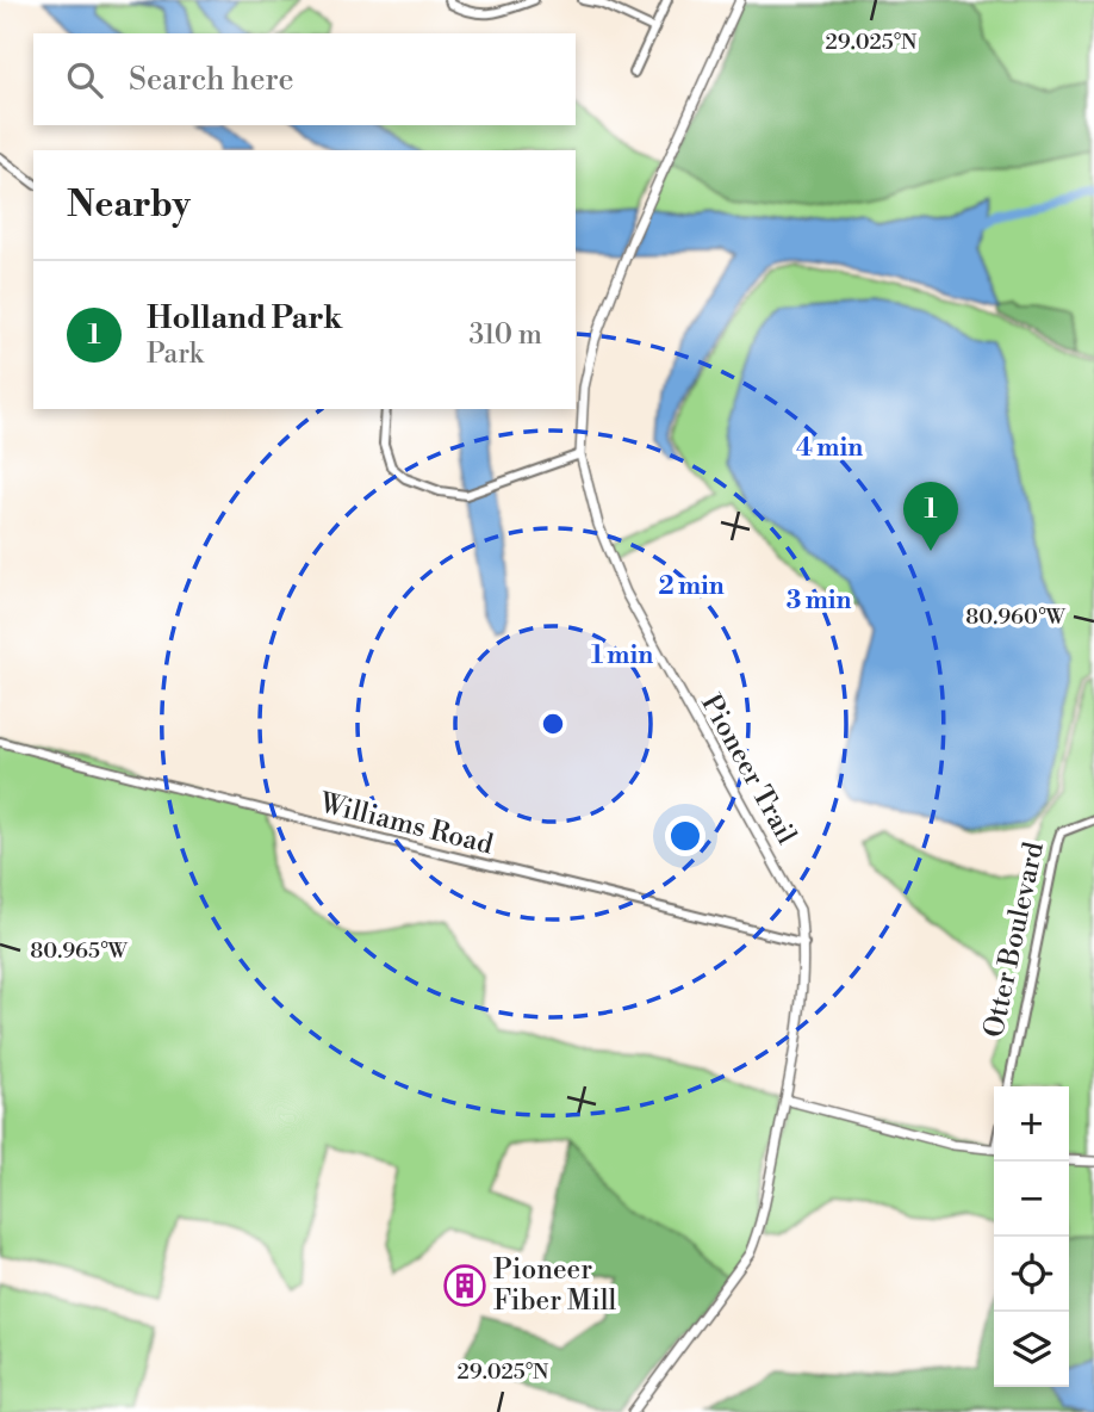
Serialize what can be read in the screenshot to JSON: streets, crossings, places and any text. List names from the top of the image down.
{
  "streets": {
    "street": ["Pioneer Trail", "Williams Road", "Otter Boulevard"]
  },
  "crossings": [
    ["Pioneer Trail", "Williams Road"]
  ],
  "places": {
    "building": ["Pioneer Fiber Mill"]
  },
  "page": {
    "search": "Search here",
    "heading": "Nearby",
    "list": [
      {
        "mark": "1",
        "name": "Holland Park",
        "note": "Park",
        "value": "310 m"
      }
    ],
    "pins": "1",
    "map_buttons": ["+", "−"]
  },
  "coordinates": ["29.025°N", "80.960°W", "80.965°W"],
  "rings": [
    "4 min",
    "2 min",
    "3 min",
    "1 min"
  ]
}
